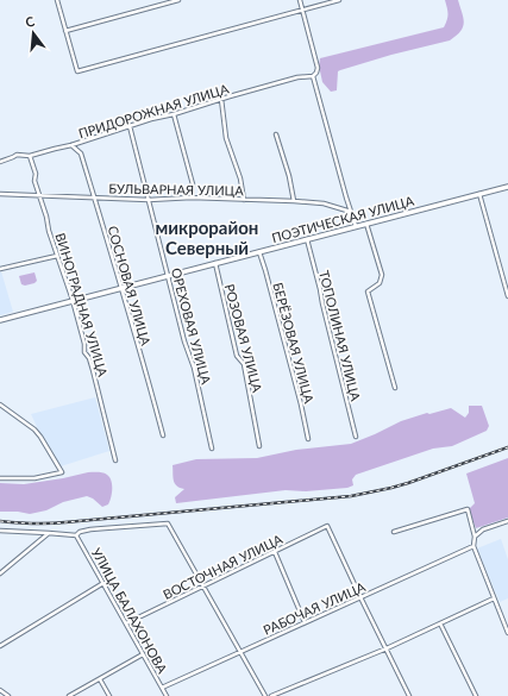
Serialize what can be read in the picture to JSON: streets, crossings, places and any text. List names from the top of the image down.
{
  "streets": {
    "street": [
      "ПРИДОРОЖНАЯ УЛИЦА",
      "БУЛЬВАРНАЯ УЛИЦА",
      "ПОЭТИЧЕСКАЯ УЛИЦА",
      "СОСНОВАЯ УЛИЦА",
      "ВИНОГРАДНАЯ УЛИЦА",
      "ОРЕХОВАЯ УЛИЦА",
      "ТОПОЛИНАЯ УЛИЦА",
      "РОЗОВАЯ УЛИЦА",
      "БЕРЁЗОВАЯ УЛИЦА",
      "ВОСТОЧНАЯ УЛИЦА",
      "РАБОЧАЯ УЛИЦА",
      "УЛИЦА БАЛАХОНОВА"
    ]
  },
  "crossings": [
    ["ПРИДОРОЖНАЯ УЛИЦА", "СОСНОВАЯ УЛИЦА"],
    ["ПРИДОРОЖНАЯ УЛИЦА", "ВИНОГРАДНАЯ УЛИЦА"],
    ["ПРИДОРОЖНАЯ УЛИЦА", "ОРЕХОВАЯ УЛИЦА"],
    ["БУЛЬВАРНАЯ УЛИЦА", "СОСНОВАЯ УЛИЦА"],
    ["БУЛЬВАРНАЯ УЛИЦА", "ВИНОГРАДНАЯ УЛИЦА"],
    ["БУЛЬВАРНАЯ УЛИЦА", "ОРЕХОВАЯ УЛИЦА"],
    ["ПОЭТИЧЕСКАЯ УЛИЦА", "СОСНОВАЯ УЛИЦА"],
    ["ПОЭТИЧЕСКАЯ УЛИЦА", "ВИНОГРАДНАЯ УЛИЦА"],
    ["ПОЭТИЧЕСКАЯ УЛИЦА", "ОРЕХОВАЯ УЛИЦА"],
    ["ПОЭТИЧЕСКАЯ УЛИЦА", "ТОПОЛИНАЯ УЛИЦА"],
    ["ПОЭТИЧЕСКАЯ УЛИЦА", "РОЗОВАЯ УЛИЦА"],
    ["ПОЭТИЧЕСКАЯ УЛИЦА", "БЕРЁЗОВАЯ УЛИЦА"],
    ["ВОСТОЧНАЯ УЛИЦА", "РАБОЧАЯ УЛИЦА"],
    ["ВОСТОЧНАЯ УЛИЦА", "УЛИЦА БАЛАХОНОВА"],
    ["РАБОЧАЯ УЛИЦА", "УЛИЦА БАЛАХОНОВА"]
  ],
  "districts": ["микрорайон Северный"],
  "north": "top"
}
